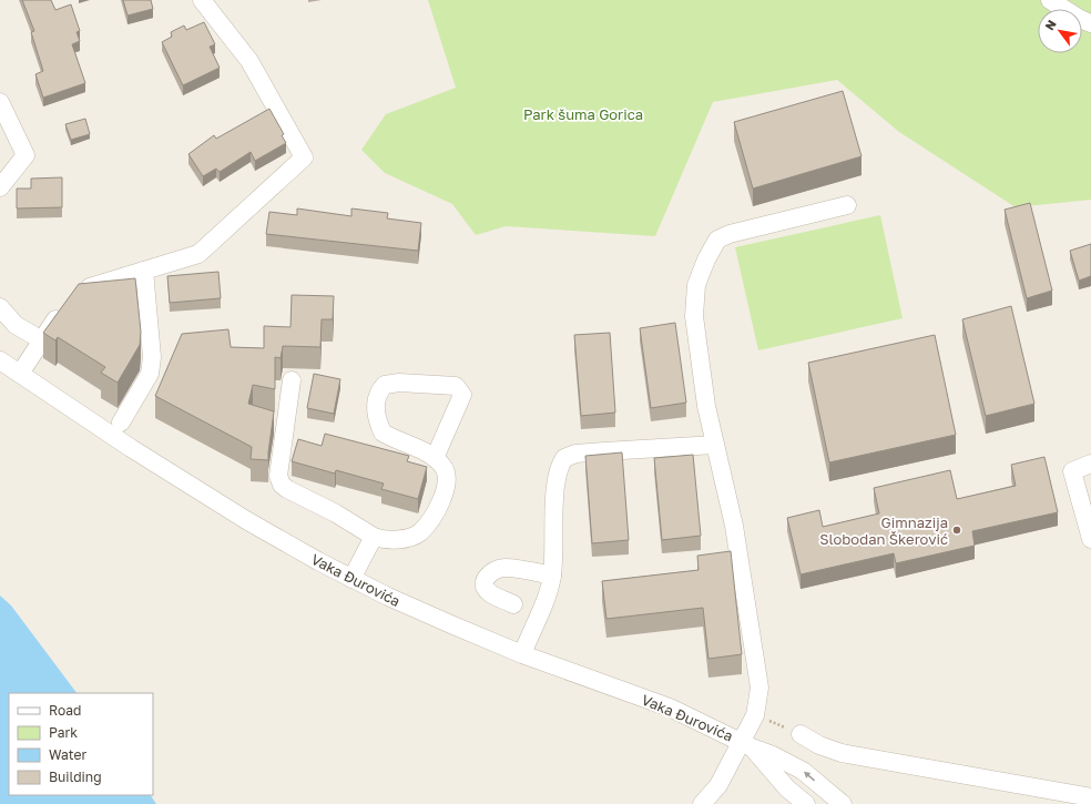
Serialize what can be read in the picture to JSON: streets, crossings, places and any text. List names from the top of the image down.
{
  "streets": {
    "street": ["Vaka Đurovića"]
  },
  "parks": ["Park šuma Gorica"],
  "places": ["Gimnazija Slobodan Škerović"],
  "legend": [
    "Road",
    "Park",
    "Water",
    "Building"
  ],
  "north": "top left"
}
